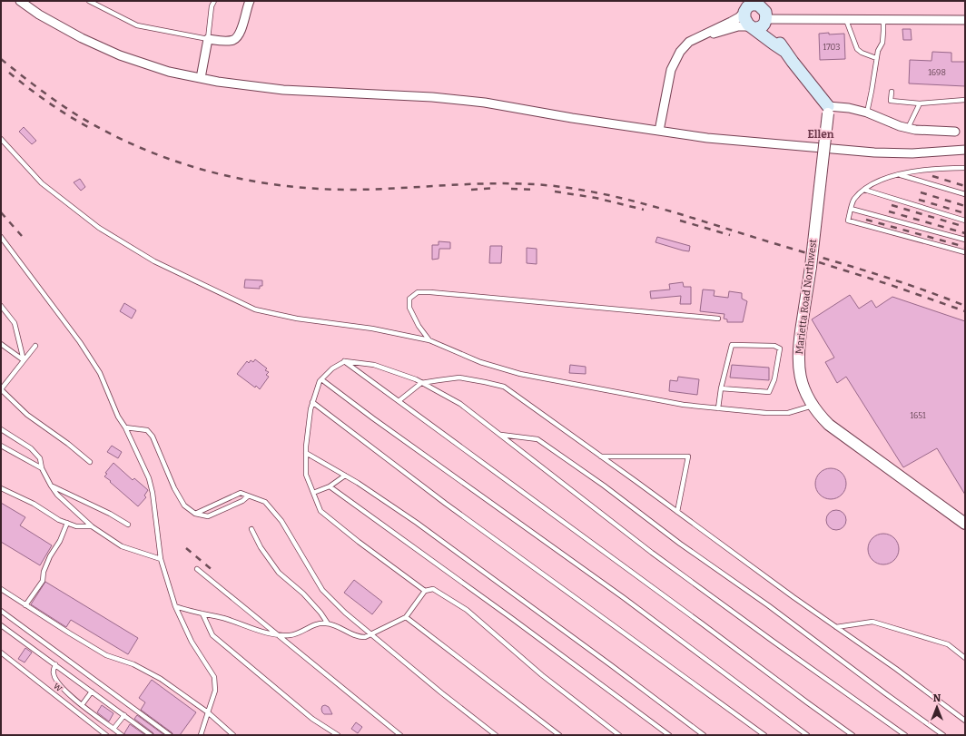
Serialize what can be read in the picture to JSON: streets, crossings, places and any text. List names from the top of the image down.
{
  "streets": {
    "street": ["Marietta Road Northwest"],
    "lane": ["w"]
  },
  "districts": ["Ellen"],
  "house_numbers": ["1703", "1698", "1651"],
  "north": "top"
}
